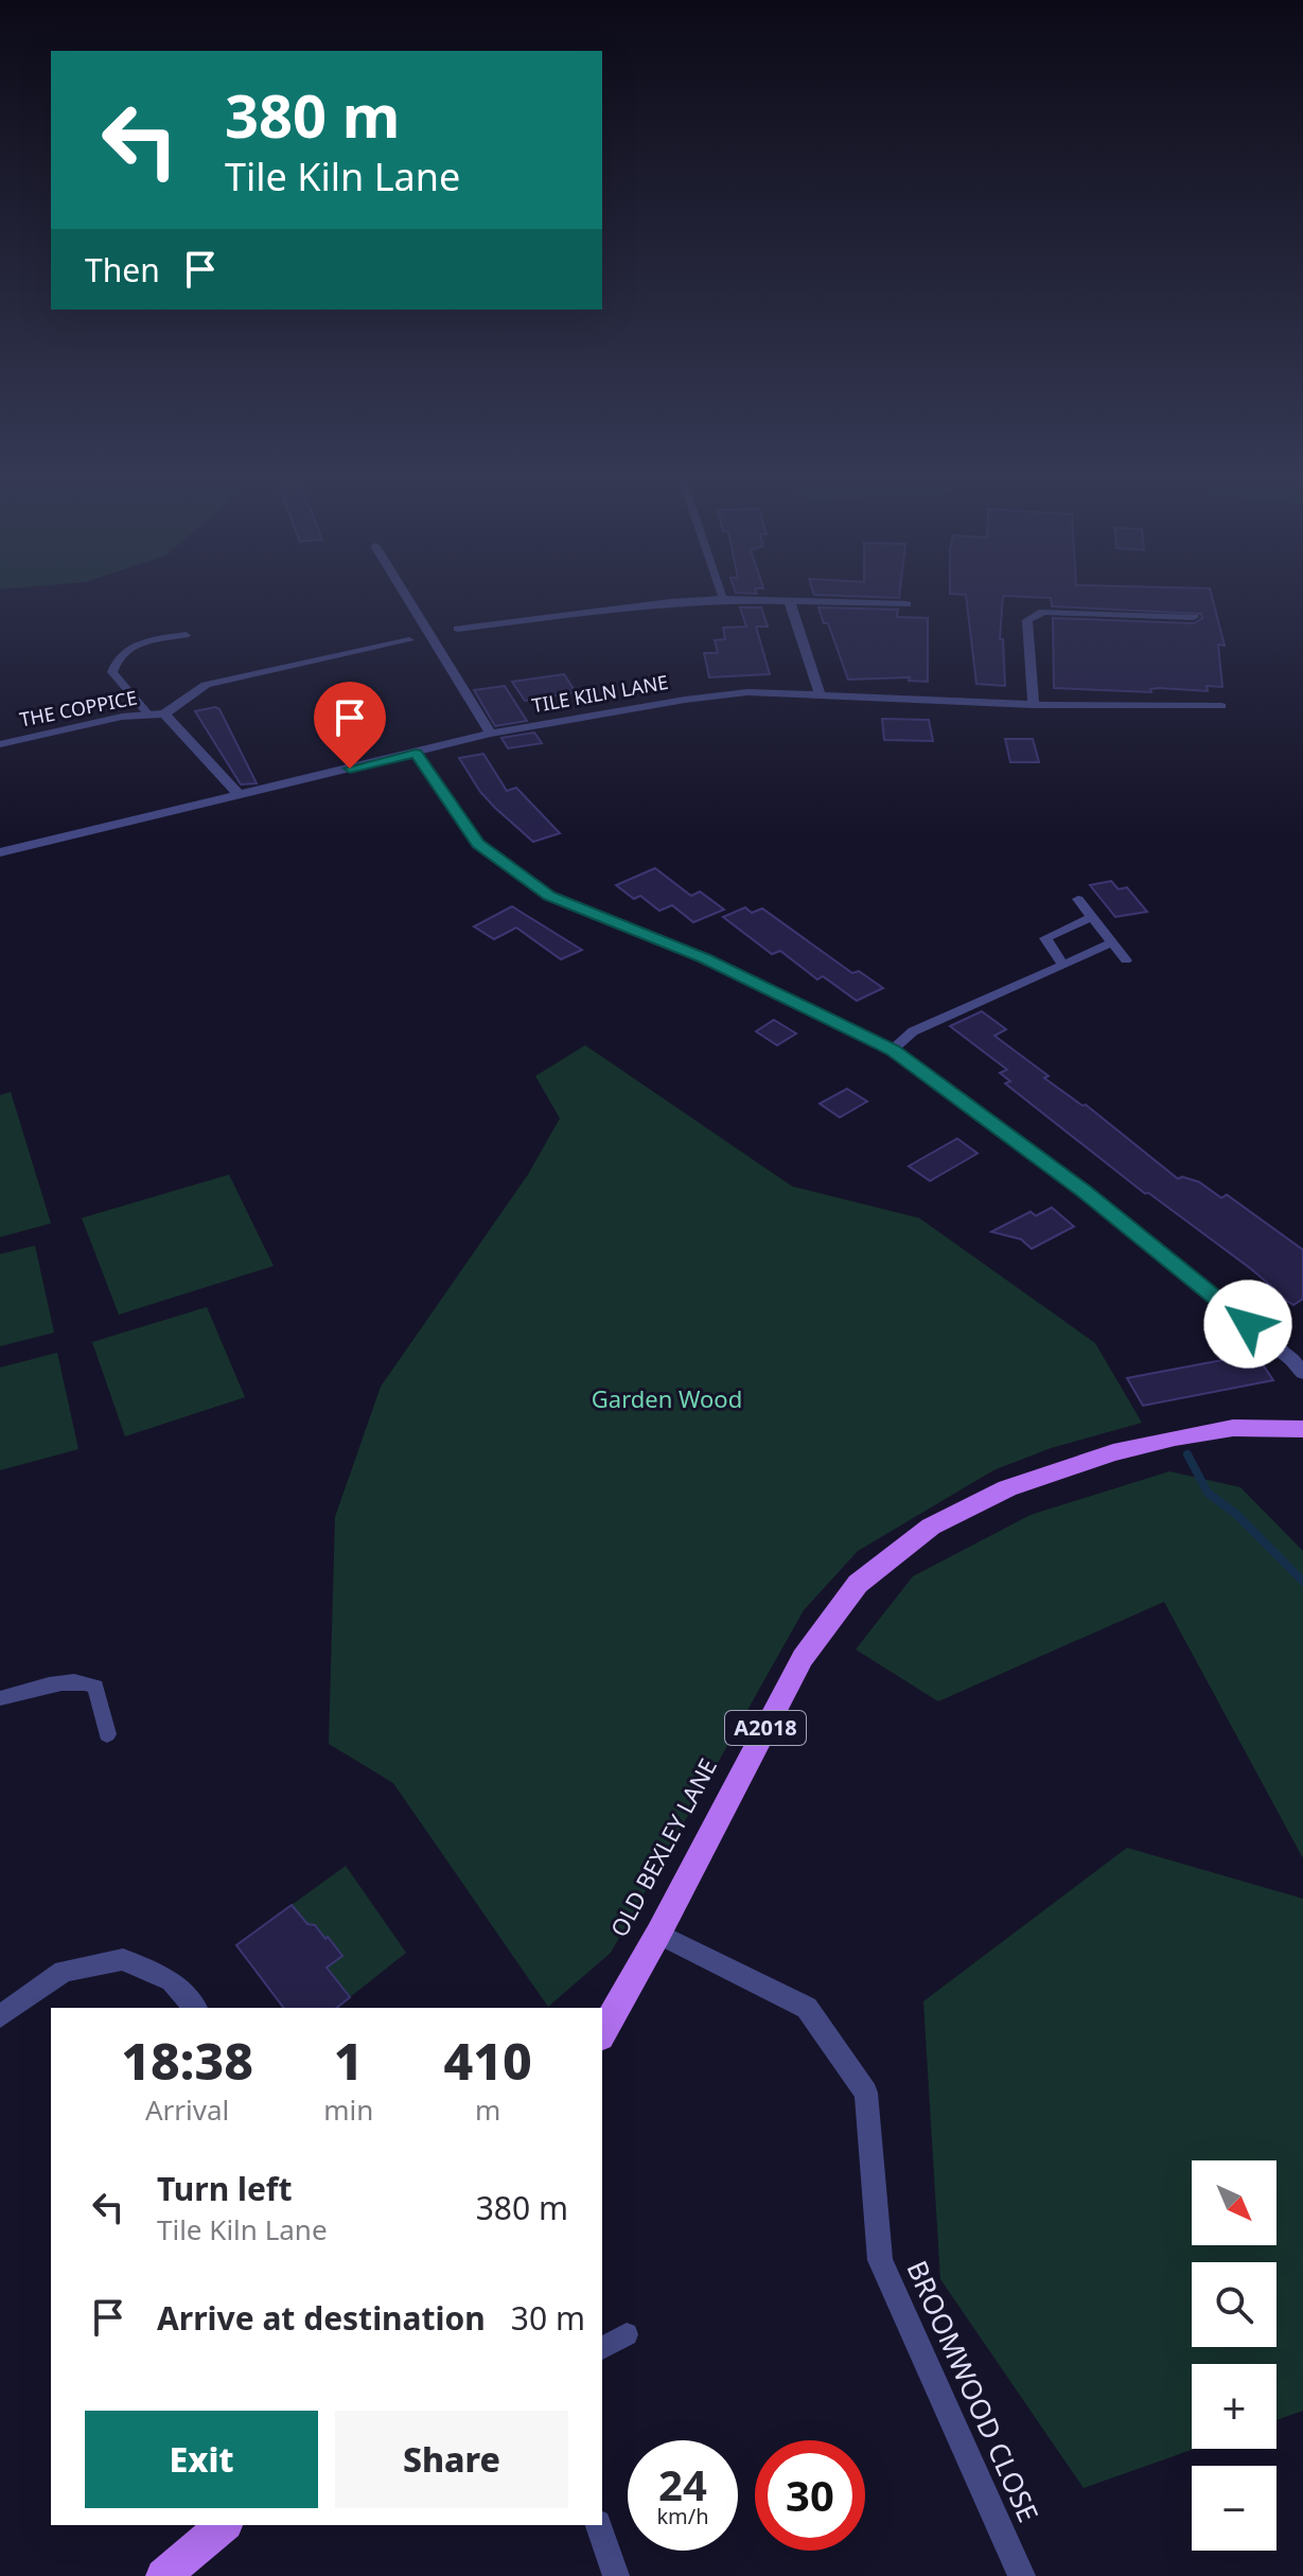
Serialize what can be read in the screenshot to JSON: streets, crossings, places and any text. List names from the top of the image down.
{
  "streets": {
    "main road": ["A2018", "OLD BEXLEY LANE"],
    "street": ["TILE KILN LANE", "THE COPPICE", "BROOMWOOD CLOSE"]
  },
  "crossings": [
    ["OLD BEXLEY LANE", "BROOMWOOD CLOSE"]
  ],
  "parks": ["Garden Wood"],
  "north": "bottom right",
  "page": {
    "turn": ["380 m", "Tile Kiln Lane"],
    "then": "Then",
    "eta": [
      "18:38",
      "Arrival",
      "1",
      "min",
      "410",
      "m"
    ],
    "list": [
      {
        "name": "Turn left",
        "note": "Tile Kiln Lane",
        "value": "380 m"
      },
      {
        "name": "Arrive at destination",
        "value": "30 m"
      }
    ],
    "map_buttons": ["+", "−"],
    "buttons": ["Exit", "Share"],
    "speed": "24 km/h",
    "limit": "30"
  }
}
